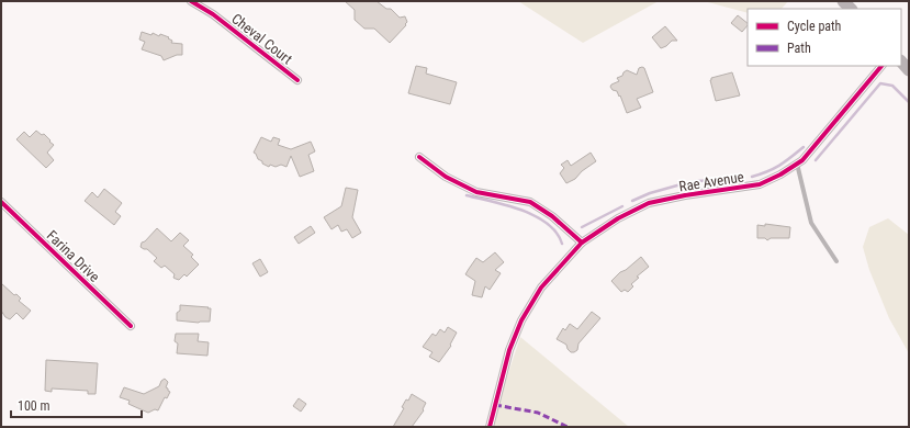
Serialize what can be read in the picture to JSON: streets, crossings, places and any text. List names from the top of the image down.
{
  "streets": {
    "street": ["Cheval Court", "Rae Avenue", "Farina Drive"]
  },
  "legend": ["Cycle path", "Path"],
  "scale_bar": "100 m"
}
